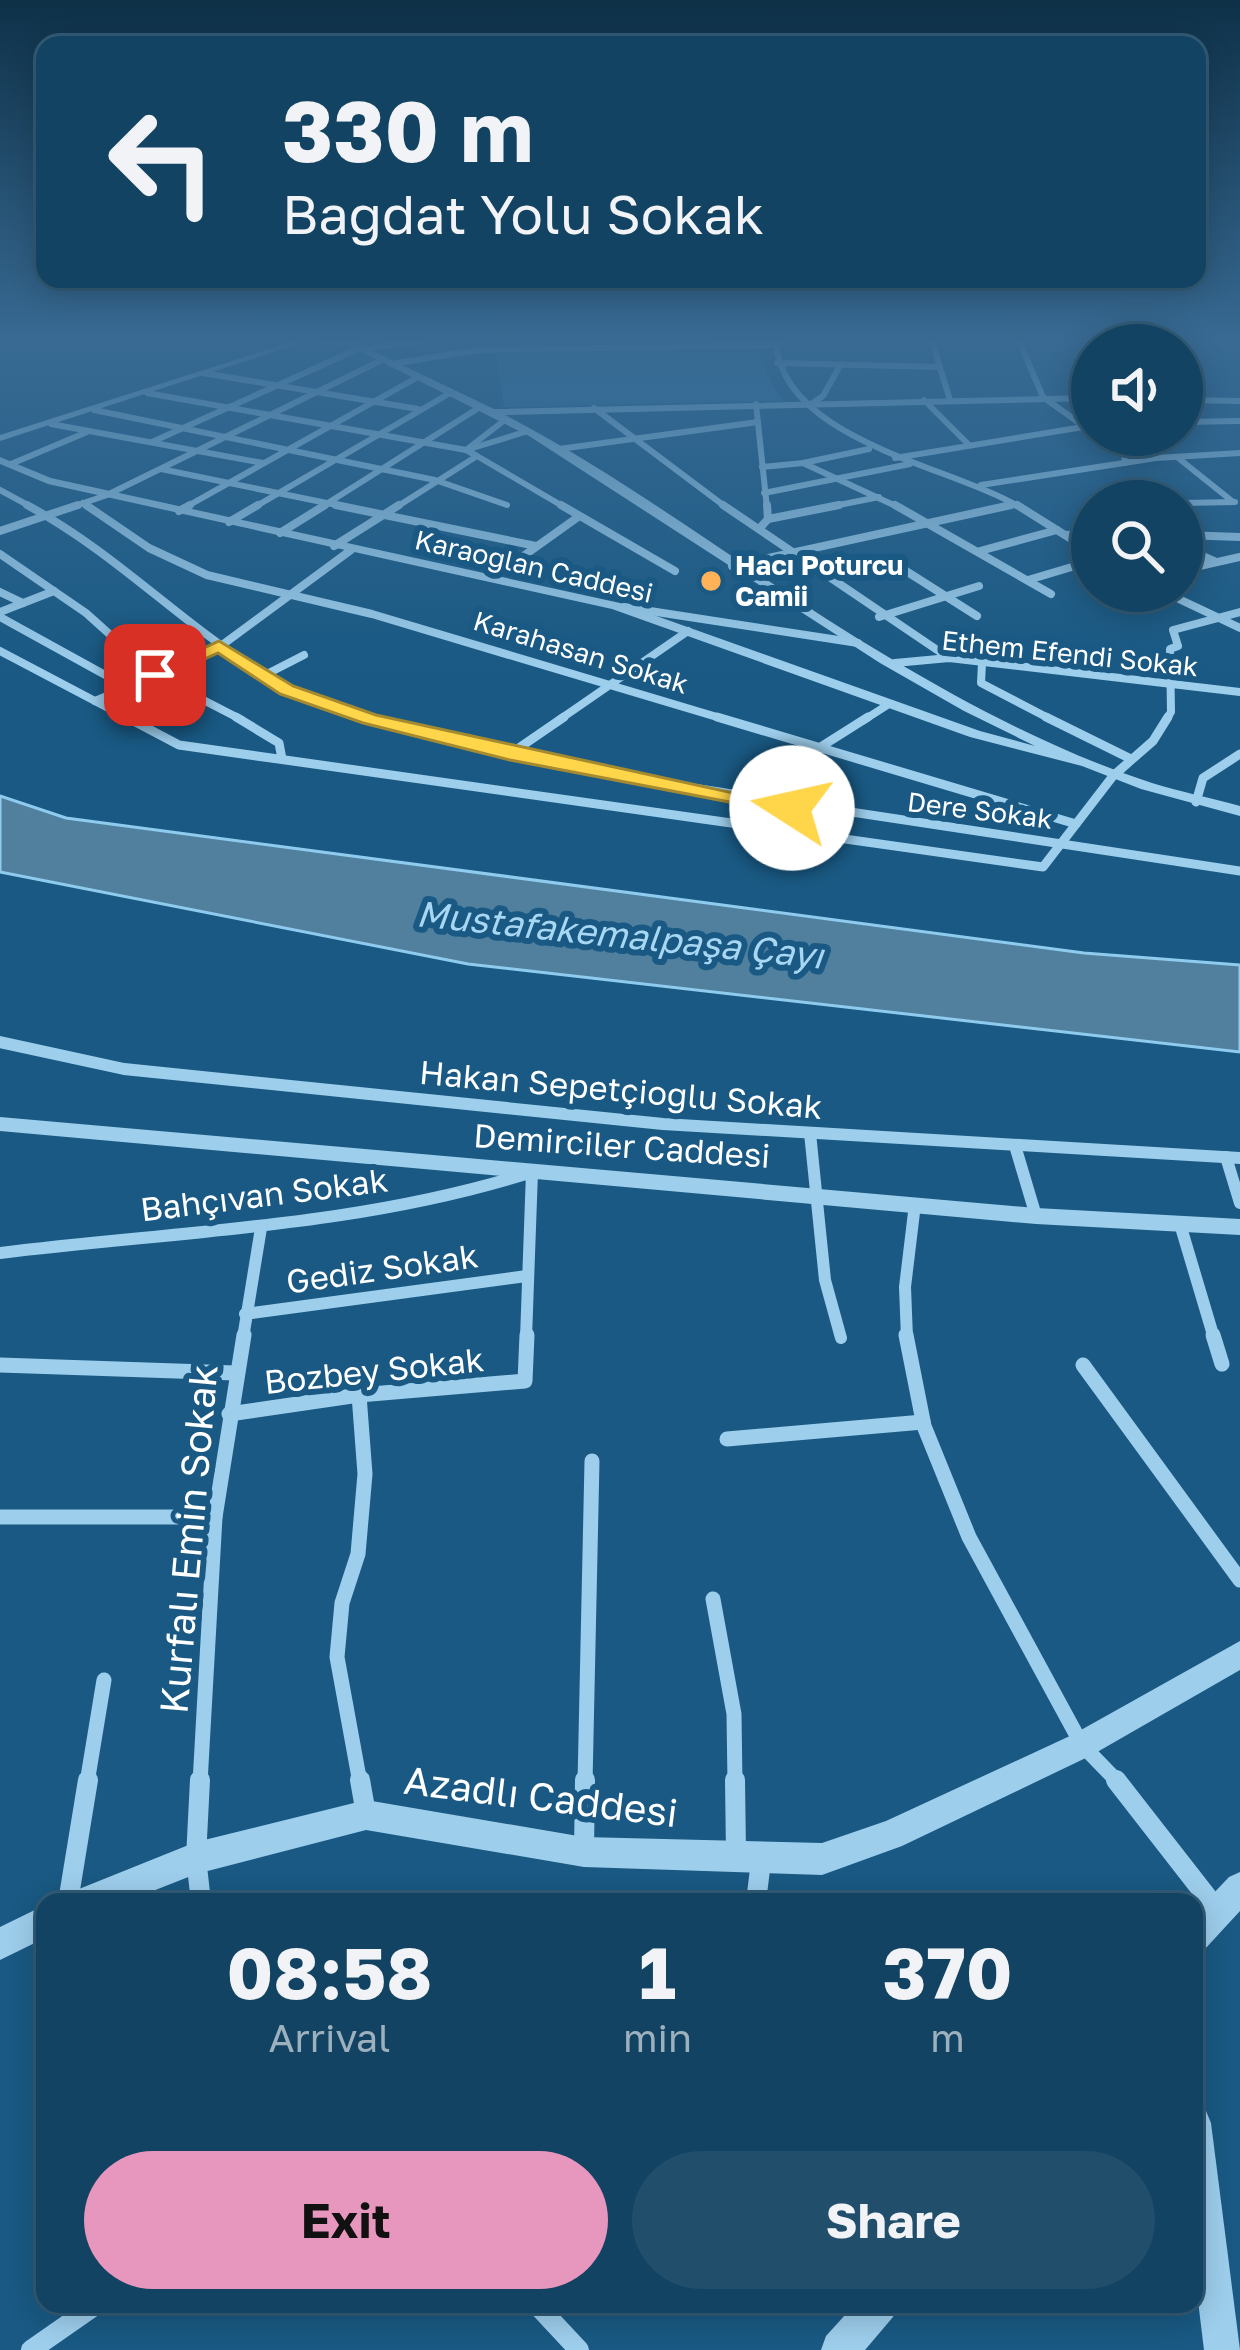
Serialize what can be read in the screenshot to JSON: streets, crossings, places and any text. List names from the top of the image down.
{
  "streets": {
    "street": [
      "Karaoğlan Caddesi",
      "Karahasan Sokak",
      "Ethem Efendi Sokak",
      "Dere Sokak",
      "Hakan Sepetçioğlu Sokak",
      "Demirciler Caddesi",
      "Bahçıvan Sokak",
      "Gediz Sokak",
      "Bozbey Sokak",
      "Kurfalı Emin Sokak",
      "Azadlı Caddesi"
    ]
  },
  "crossings": [
    ["Demirciler Caddesi", "Bahçıvan Sokak"],
    ["Bahçıvan Sokak", "Kurfalı Emin Sokak"],
    ["Gediz Sokak", "Bozbey Sokak"],
    ["Gediz Sokak", "Kurfalı Emin Sokak"],
    ["Bozbey Sokak", "Kurfalı Emin Sokak"],
    ["Kurfalı Emin Sokak", "Azadlı Caddesi"]
  ],
  "water": ["Mustafakemalpaşa Çayı"],
  "places": ["Hacı Poturcu Camii"],
  "page": {
    "turn": ["330 m", "Bağdat Yolu Sokak"],
    "eta": [
      "08:58",
      "Arrival",
      "1",
      "min",
      "370",
      "m"
    ],
    "buttons": ["Exit", "Share"]
  }
}
